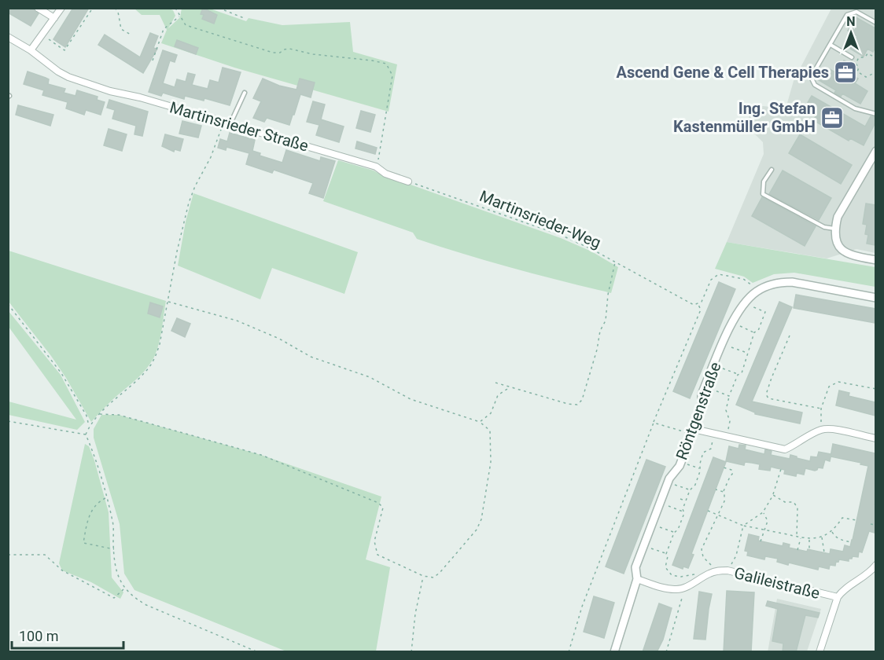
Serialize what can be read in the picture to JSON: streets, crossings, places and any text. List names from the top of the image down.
{
  "streets": {
    "street": ["Martinsrieder Straße", "Röntgenstraße", "Galileistraße"],
    "path": ["Martinsrieder-Weg"]
  },
  "crossings": [
    ["Martinsrieder Straße", "Martinsrieder-Weg"]
  ],
  "places": {
    "office": ["Ascend Gene & Cell Therapies", "Ing. Stefan Kastenmüller GmbH"]
  },
  "scale_bar": "100 m",
  "north": "top"
}
